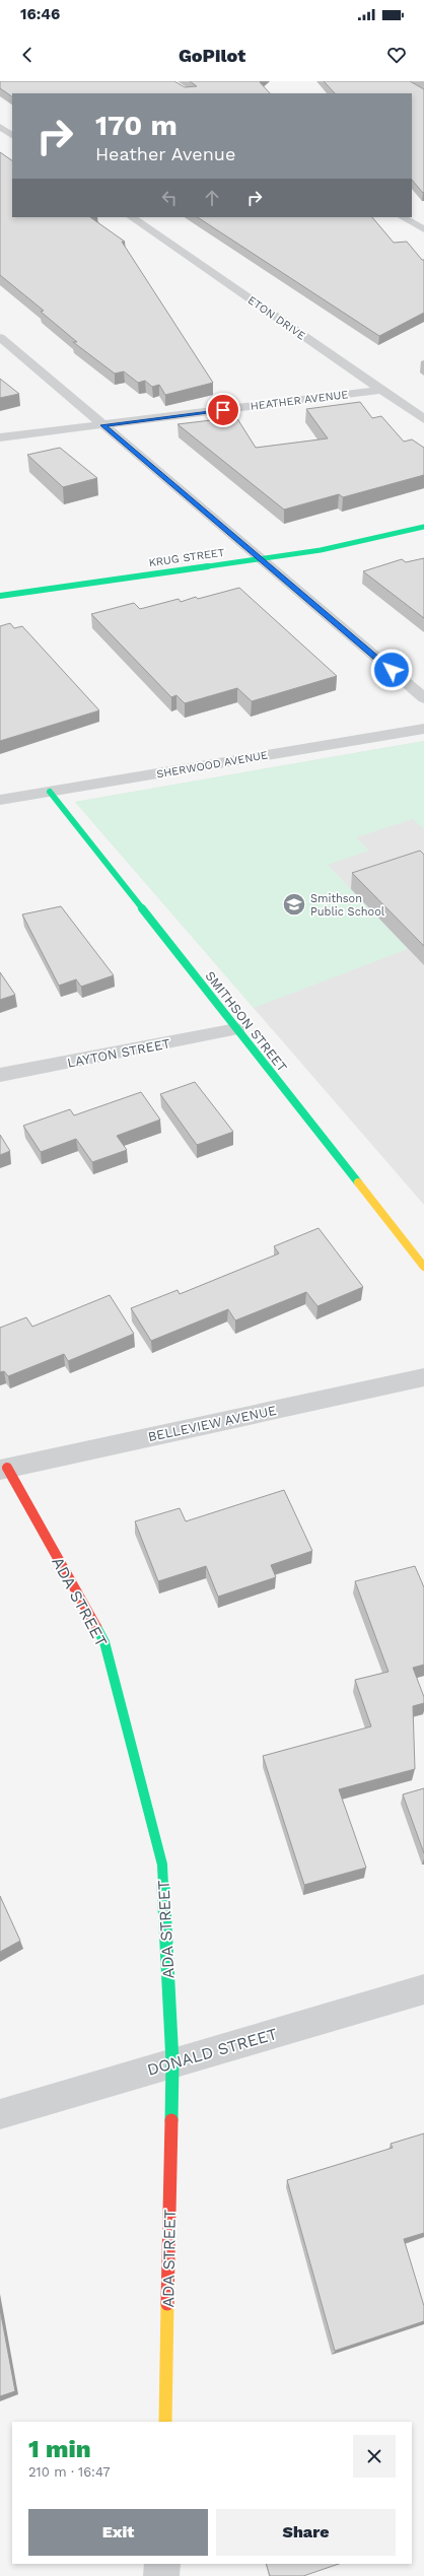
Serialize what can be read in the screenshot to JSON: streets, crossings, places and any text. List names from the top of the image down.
{
  "streets": {
    "street": [
      "ETON DRIVE",
      "HEATHER AVENUE",
      "KRUG STREET",
      "SHERWOOD AVENUE",
      "SMITHSON STREET",
      "LAYTON STREET",
      "BELLEVIEW AVENUE",
      "ADA STREET",
      "DONALD STREET"
    ]
  },
  "crossings": [
    ["ETON DRIVE", "HEATHER AVENUE"],
    ["SHERWOOD AVENUE", "SMITHSON STREET"],
    ["SMITHSON STREET", "LAYTON STREET"],
    ["BELLEVIEW AVENUE", "ADA STREET"],
    ["ADA STREET", "DONALD STREET"]
  ],
  "places": {
    "school or university": ["Smithson Public School"]
  },
  "page": {
    "status": "16:46",
    "header": "GoPilot",
    "turn": ["170 m", "Heather Avenue"],
    "heading": ["1 min", "210 m · 16:47"],
    "buttons": ["Exit", "Share"]
  }
}
